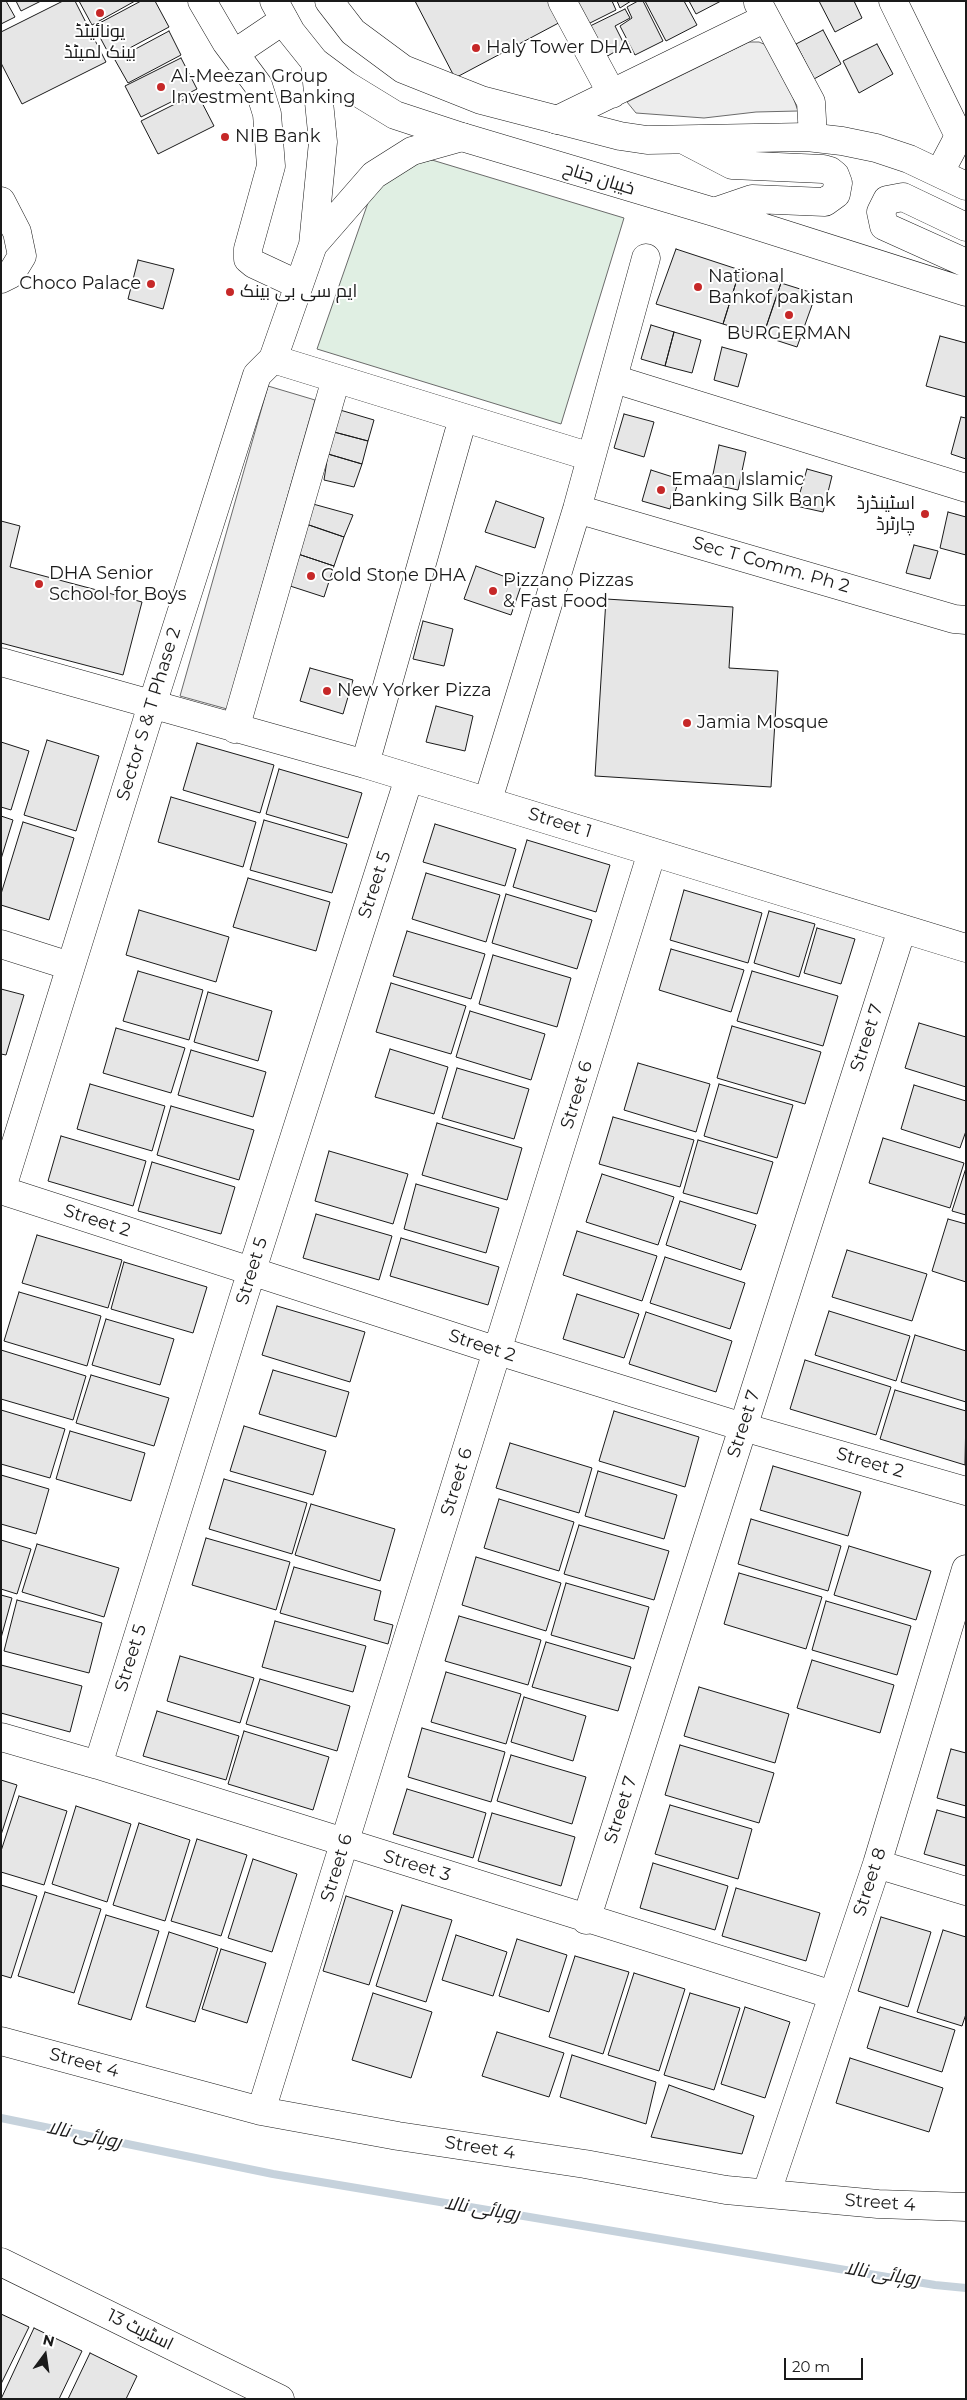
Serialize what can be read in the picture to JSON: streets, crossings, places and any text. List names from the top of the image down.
{
  "streets": {
    "street": [
      "خیبان جناح",
      "Sec T Comm. Ph 2",
      "Sector S & T Phase 2",
      "Street 1",
      "Street 5",
      "Street 7",
      "Street 6",
      "Street 2",
      "Street 3",
      "Street 8",
      "Street 4",
      "اسٹریٹ 13"
    ]
  },
  "crossings": [
    ["خیبان جناح", "Sector S & T Phase 2"],
    ["Sector S & T Phase 2", "Street 1"],
    ["Sector S & T Phase 2", "Street 2"],
    ["Street 1", "Street 5"],
    ["Street 1", "Street 7"],
    ["Street 1", "Street 6"],
    ["Street 5", "Street 2"],
    ["Street 5", "Street 3"],
    ["Street 7", "Street 2"],
    ["Street 7", "Street 3"],
    ["Street 6", "Street 2"],
    ["Street 6", "Street 3"],
    ["Street 6", "Street 4"],
    ["Street 3", "Street 8"],
    ["Street 8", "Street 4"]
  ],
  "water": ["روہائی نالا"],
  "places": [
    "یونائیٹڈ بینک لمیٹڈ",
    "Haly Tower DHA",
    "Al-Meezan Group Investment Banking",
    "NIB Bank",
    "Choco Palace",
    "National Bankof pakistan",
    "ایم سی بی بینک",
    "BURGERMAN",
    "Emaan Islamic Banking Silk Bank",
    "اسٹینڈرڈ چارٹرڈ",
    "Cold Stone DHA",
    "DHA Senior School for Boys",
    "Pizzano Pizzas & Fast Food",
    "New Yorker Pizza",
    "Jamia Mosque"
  ],
  "scale_bar": "20 m",
  "north": "top"
}
